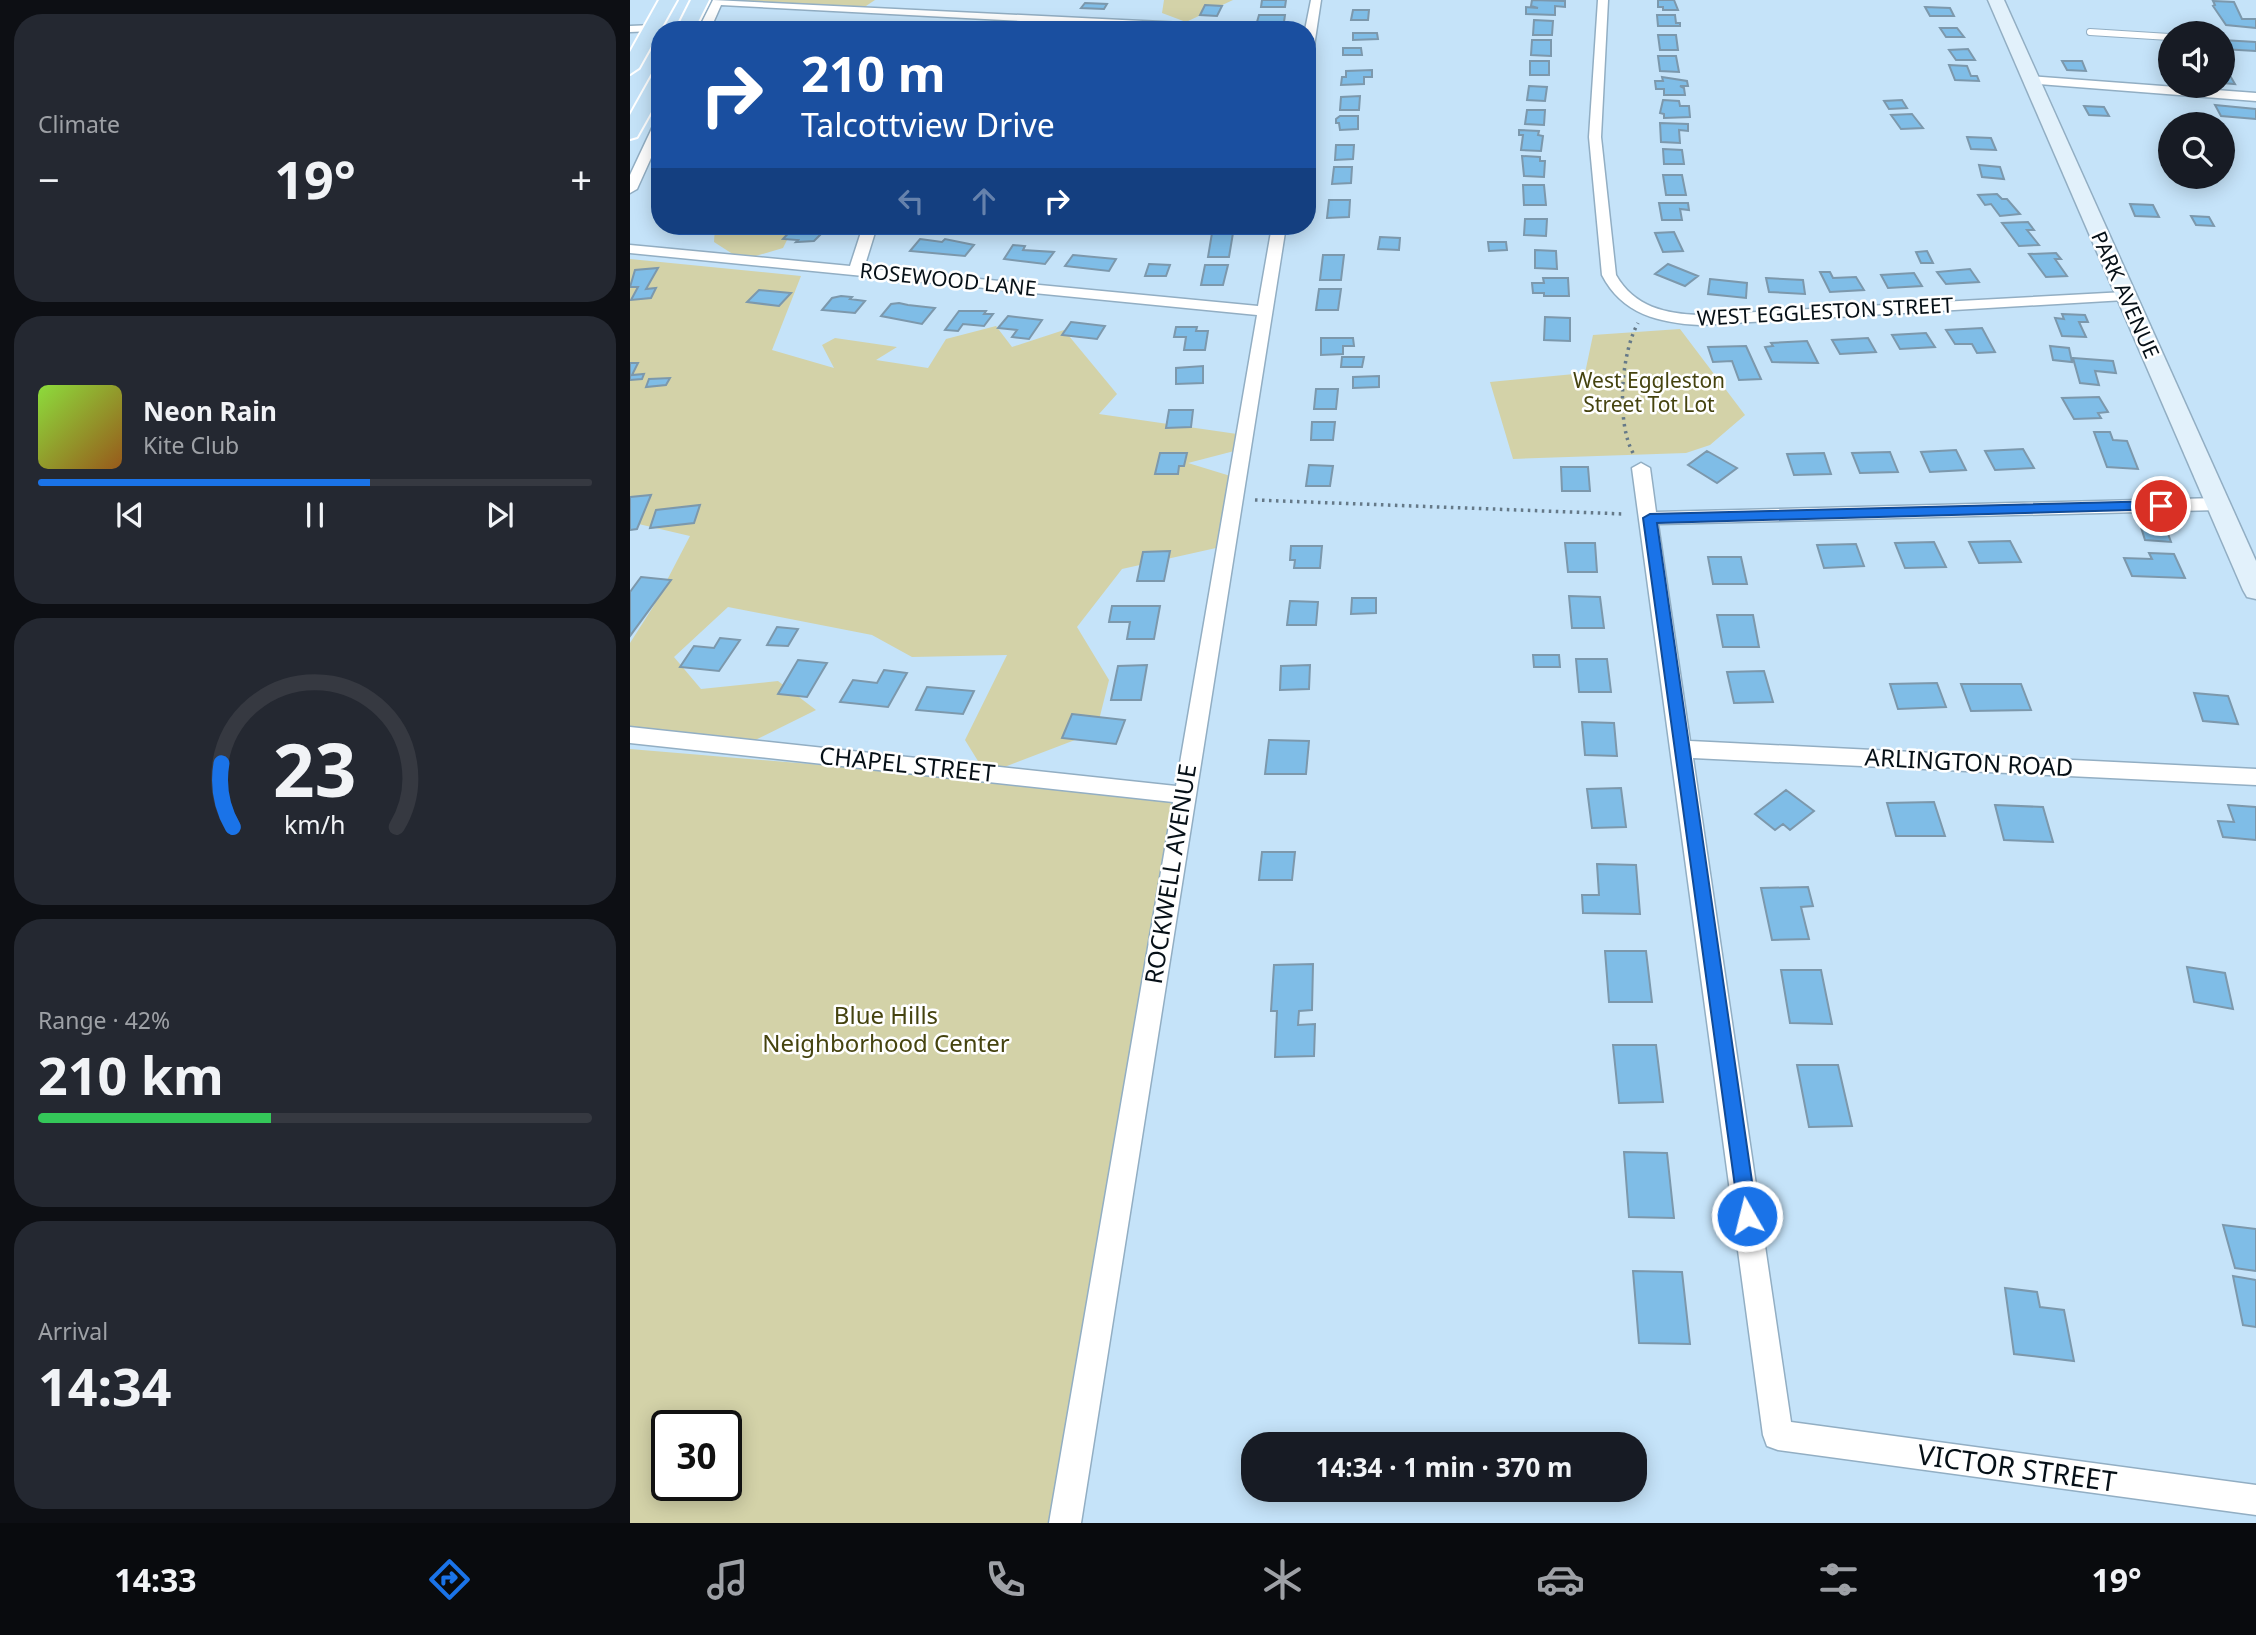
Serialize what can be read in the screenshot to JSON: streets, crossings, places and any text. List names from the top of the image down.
{
  "streets": {
    "street": [
      "ROSEWOOD LANE",
      "PARK AVENUE",
      "WEST EGGLESTON STREET",
      "ARLINGTON ROAD",
      "CHAPEL STREET",
      "ROCKWELL AVENUE",
      "VICTOR STREET"
    ]
  },
  "crossings": [
    ["ROSEWOOD LANE", "ROCKWELL AVENUE"],
    ["PARK AVENUE", "WEST EGGLESTON STREET"],
    ["ARLINGTON ROAD", "VICTOR STREET"],
    ["CHAPEL STREET", "ROCKWELL AVENUE"]
  ],
  "parks": ["West Eggleston Street Tot Lot", "Blue Hills Neighborhood Center"],
  "page": {
    "tile": [
      "Climate",
      ["Range · 42%", "210 km"],
      ["Arrival", "14:34"]
    ],
    "turn": ["210 m", "Talcottview Drive"],
    "heat": ["−", "19°", "+"],
    "song": ["Neon Rain", "Kite Club"],
    "limit": "30",
    "trip": "14:34 · 1 min · 370 m",
    "tabs": ["14:33", "19°"],
    "gauge": ["23", "km/h"]
  }
}
